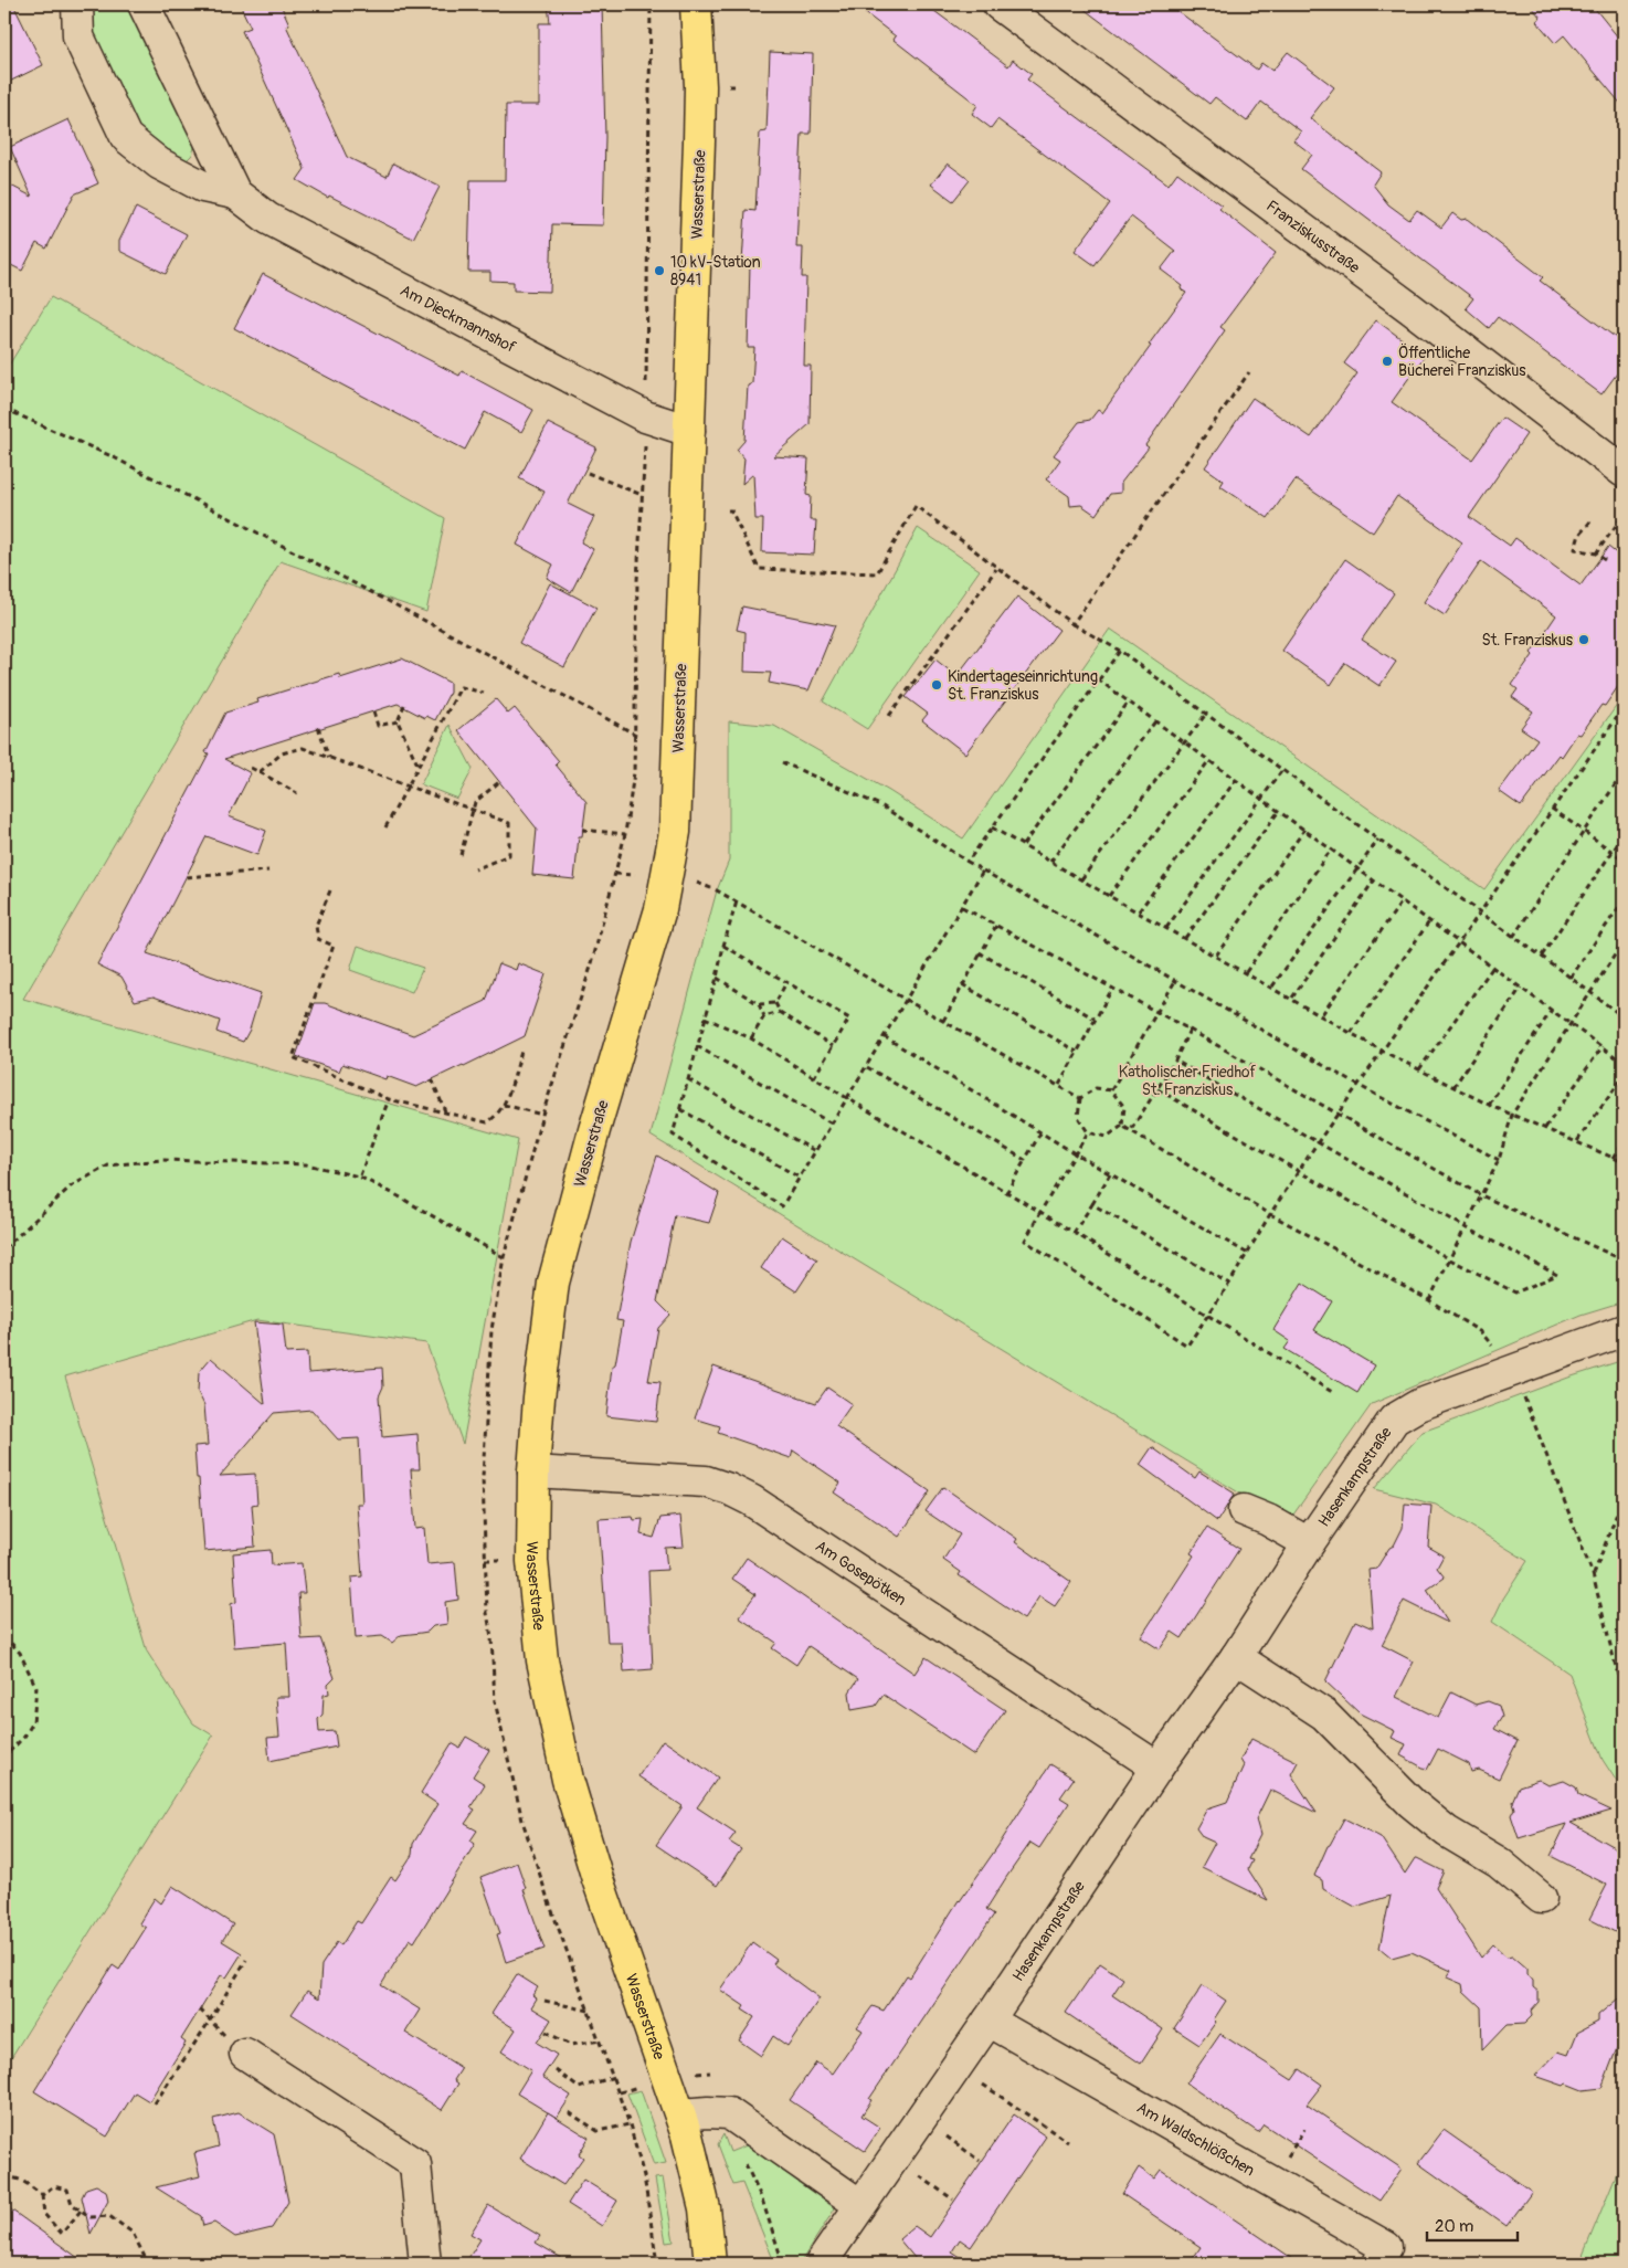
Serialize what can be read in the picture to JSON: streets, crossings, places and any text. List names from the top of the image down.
{
  "streets": {
    "main road": ["Wasserstraße"],
    "street": [
      "Franziskusstraße",
      "Am Dieckmannshof",
      "Hasenkampstraße",
      "Am Gosepötken",
      "Am Waldschlößchen"
    ]
  },
  "crossings": [
    ["Wasserstraße", "Am Dieckmannshof"],
    ["Wasserstraße", "Am Gosepötken"],
    ["Hasenkampstraße", "Am Gosepötken"],
    ["Hasenkampstraße", "Am Waldschlößchen"]
  ],
  "parks": ["Katholischer Friedhof St. Franziskus"],
  "places": [
    "10 kV-Station 8941",
    "Öffentliche Bücherei Franziskus",
    "St. Franziskus",
    "Kindertageseinrichtung St. Franziskus"
  ],
  "scale_bar": "20 m"
}
